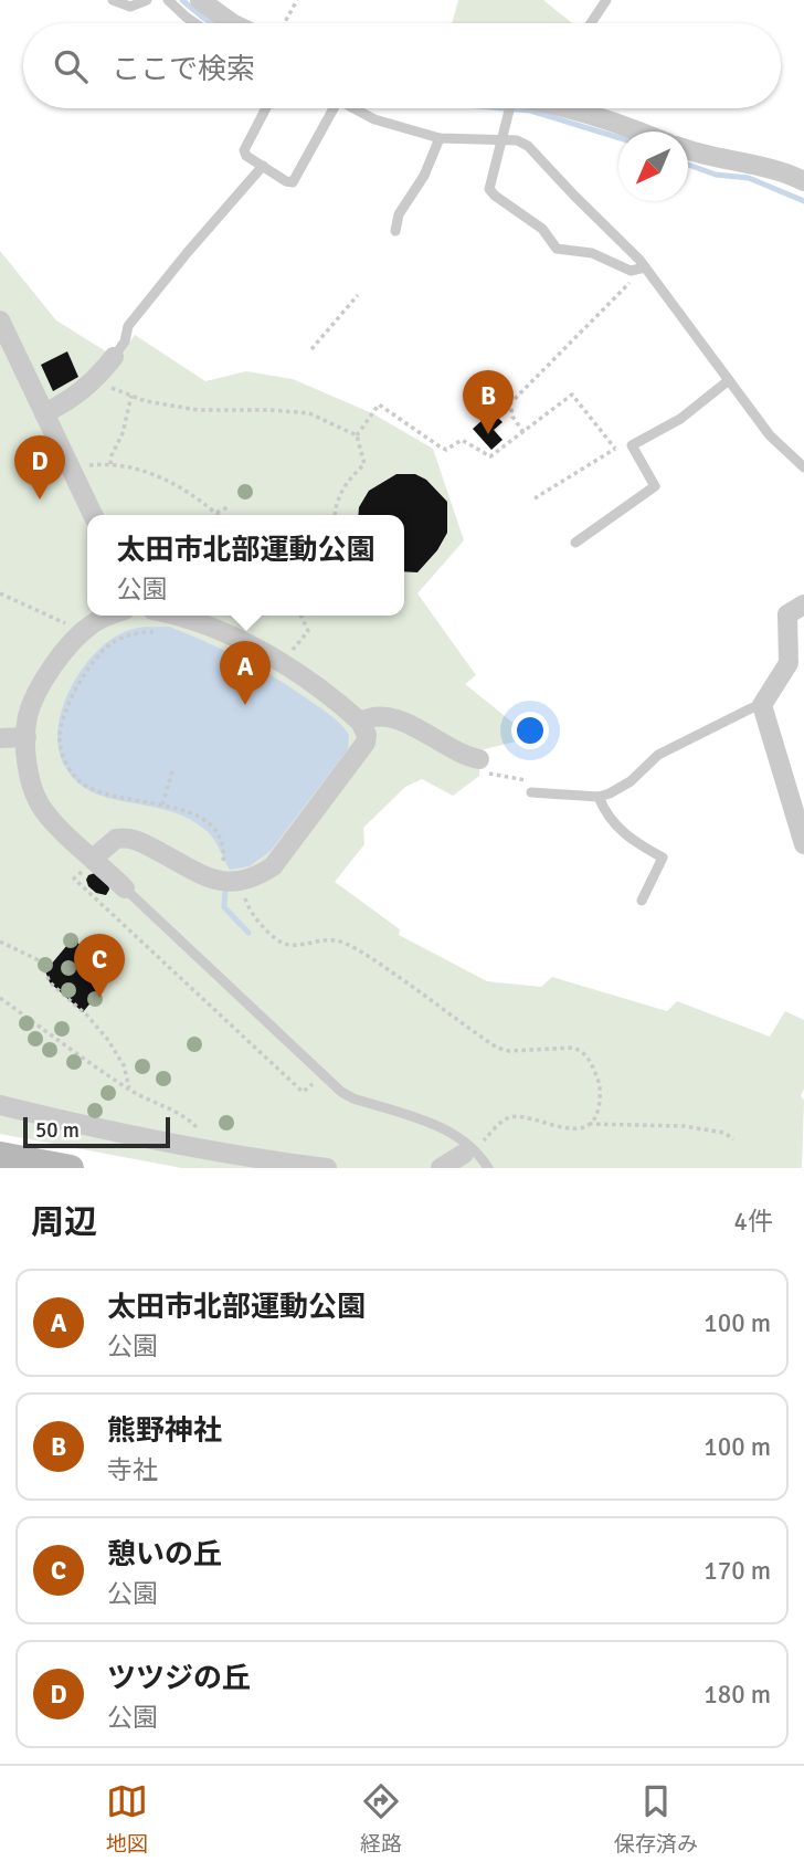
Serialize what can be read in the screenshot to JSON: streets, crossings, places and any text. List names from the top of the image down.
{
  "scale_bar": "50 m",
  "north": "bottom left",
  "page": {
    "search": "ここで検索",
    "pins": [
      "B",
      "D",
      "A",
      "C"
    ],
    "popup": ["太田市北部運動公園", "公園"],
    "scale": "50 m",
    "heading": ["周辺", "4件"],
    "list": [
      {
        "mark": "A",
        "name": "太田市北部運動公園",
        "note": "公園",
        "value": "100 m"
      },
      {
        "mark": "B",
        "name": "熊野神社",
        "note": "寺社",
        "value": "100 m"
      },
      {
        "mark": "C",
        "name": "憩いの丘",
        "note": "公園",
        "value": "170 m"
      },
      {
        "mark": "D",
        "name": "ツツジの丘",
        "note": "公園",
        "value": "180 m"
      }
    ],
    "nav": ["地図", "経路", "保存済み"]
  }
}
